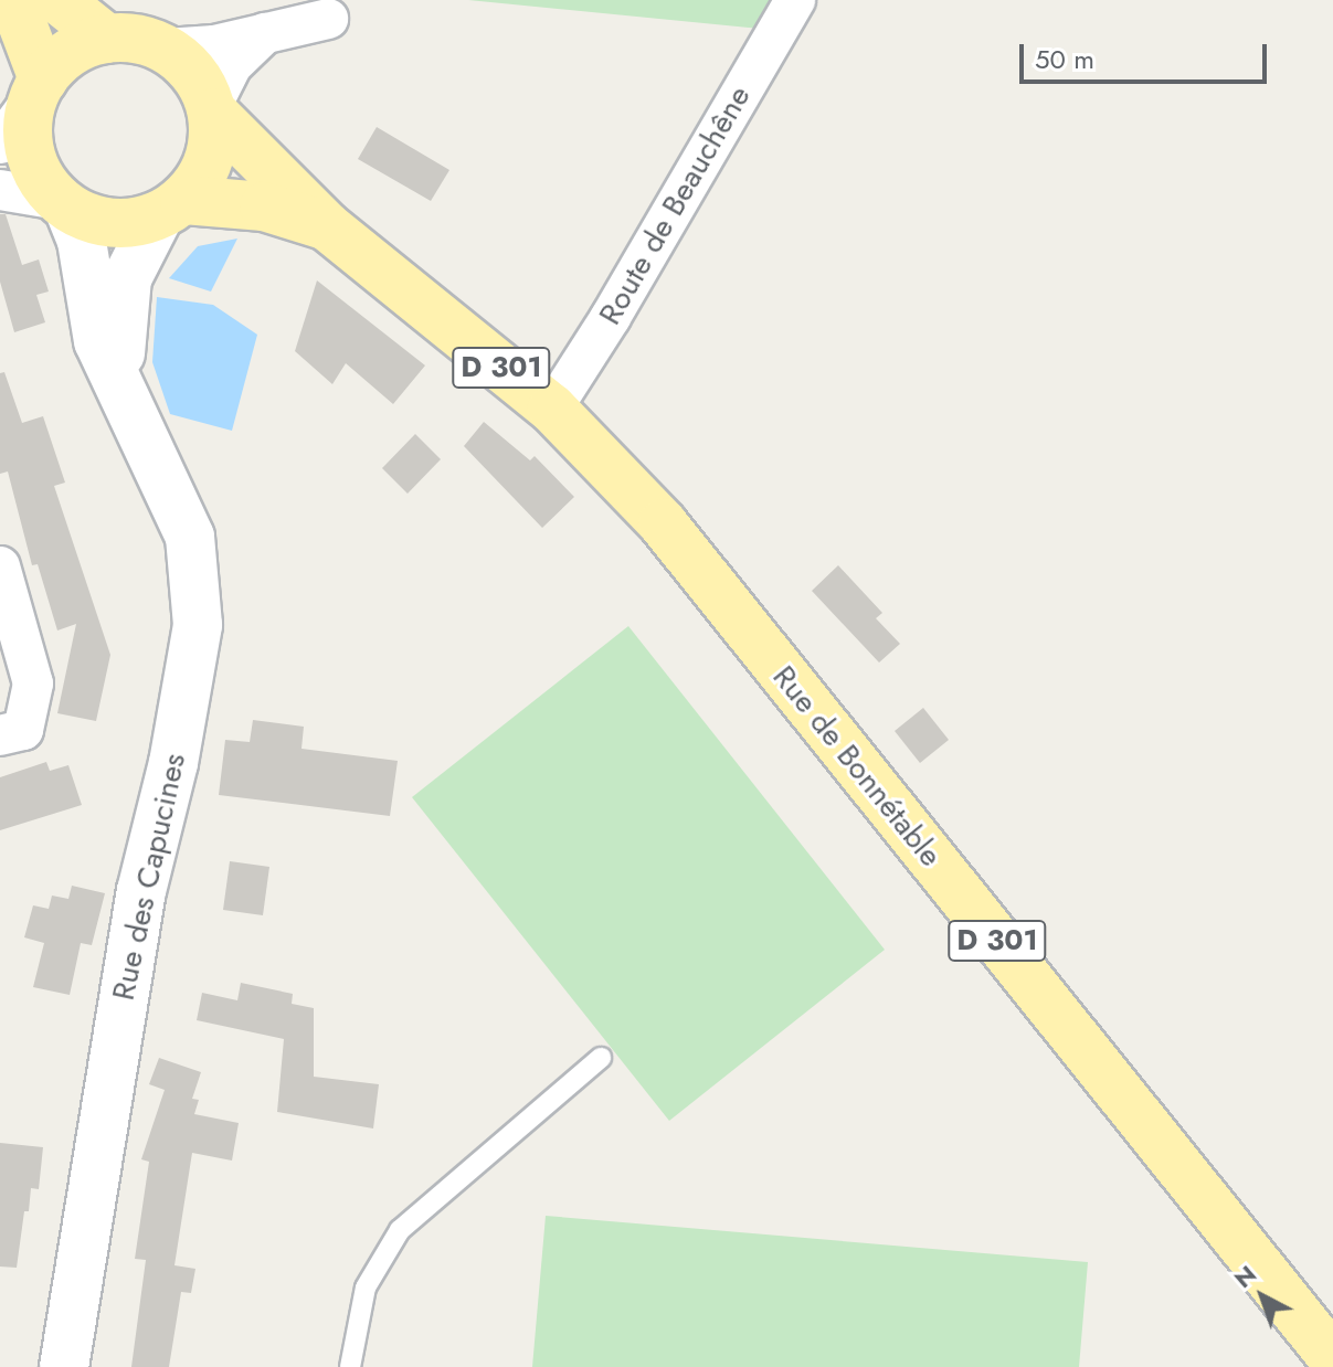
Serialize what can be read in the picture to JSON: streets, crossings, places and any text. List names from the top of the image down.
{
  "streets": {
    "main road": ["D 301", "Rue de Bonnétable"],
    "street": ["Route de Beauchêne", "Rue des Capucines"]
  },
  "crossings": [
    ["Route de Beauchêne", "Rue de Bonnétable"],
    ["Rue de Bonnétable", "Rue des Capucines"]
  ],
  "scale_bar": "50 m",
  "north": "top left"
}
